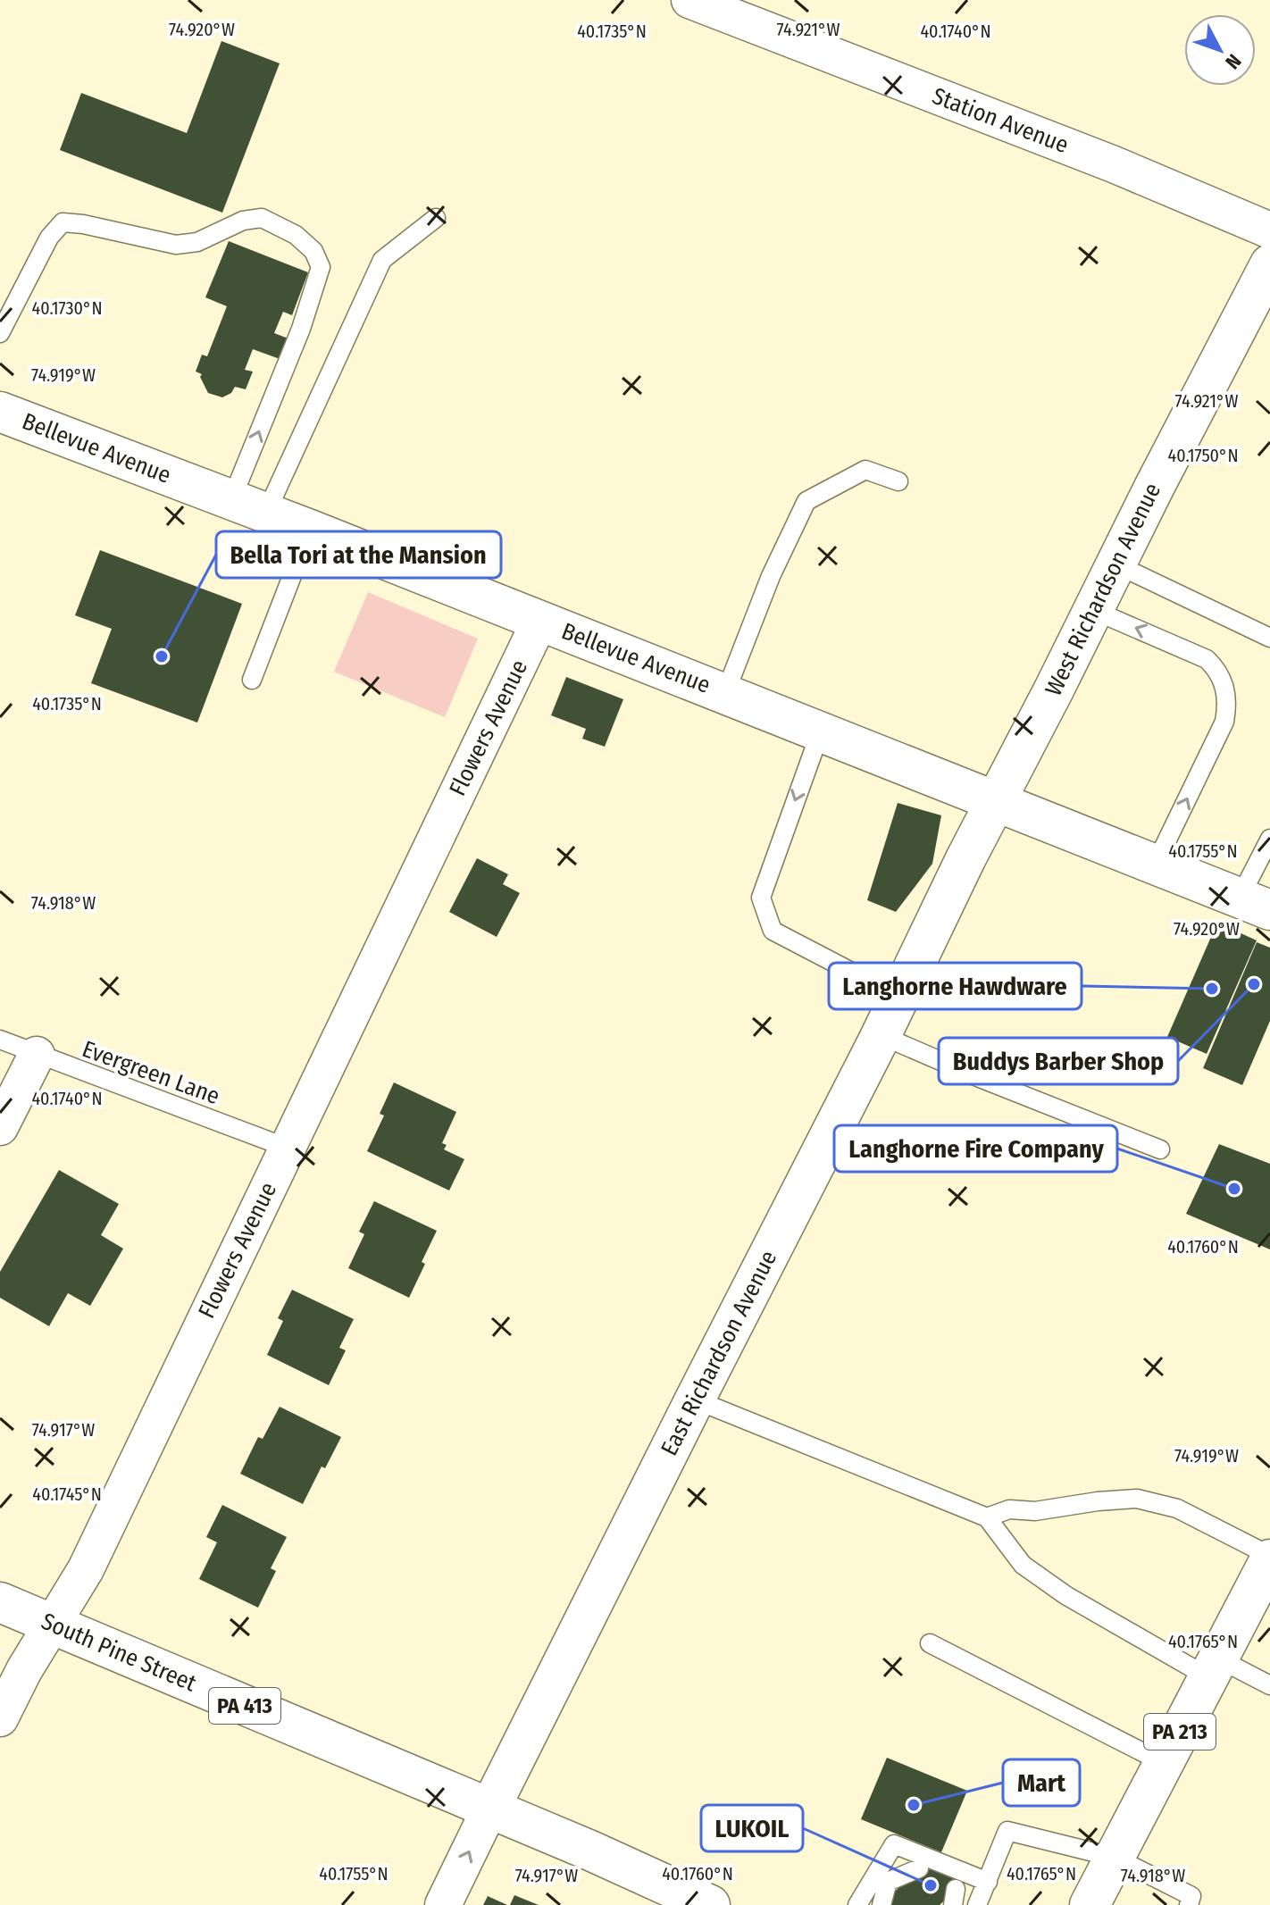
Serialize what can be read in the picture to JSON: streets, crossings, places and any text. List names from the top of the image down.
{
  "streets": {
    "street": [
      "Station Avenue",
      "Bellevue Avenue",
      "West Richardson Avenue",
      "Flowers Avenue",
      "East Richardson Avenue",
      "South Pine Street",
      "PA 413",
      "PA 213"
    ],
    "lane": ["Evergreen Lane"]
  },
  "crossings": [
    ["Bellevue Avenue", "West Richardson Avenue"],
    ["Bellevue Avenue", "Flowers Avenue"],
    ["Bellevue Avenue", "East Richardson Avenue"],
    ["West Richardson Avenue", "East Richardson Avenue"],
    ["Flowers Avenue", "Evergreen Lane"],
    ["Flowers Avenue", "South Pine Street"],
    ["East Richardson Avenue", "South Pine Street"]
  ],
  "places": [
    "Bella Tori at the Mansion",
    "Buddys Barber Shop",
    "Langhorne Hawdware",
    "Langhorne Fire Company",
    "Mart",
    "LUKOIL"
  ],
  "north": "bottom right",
  "coordinates": [
    "74.920°W",
    "74.921°W",
    "40.1735°N",
    "40.1740°N",
    "40.1730°N",
    "74.919°W",
    "40.1750°N",
    "40.1755°N",
    "74.918°W",
    "40.1760°N",
    "74.917°W",
    "40.1745°N",
    "40.1765°N"
  ]
}
